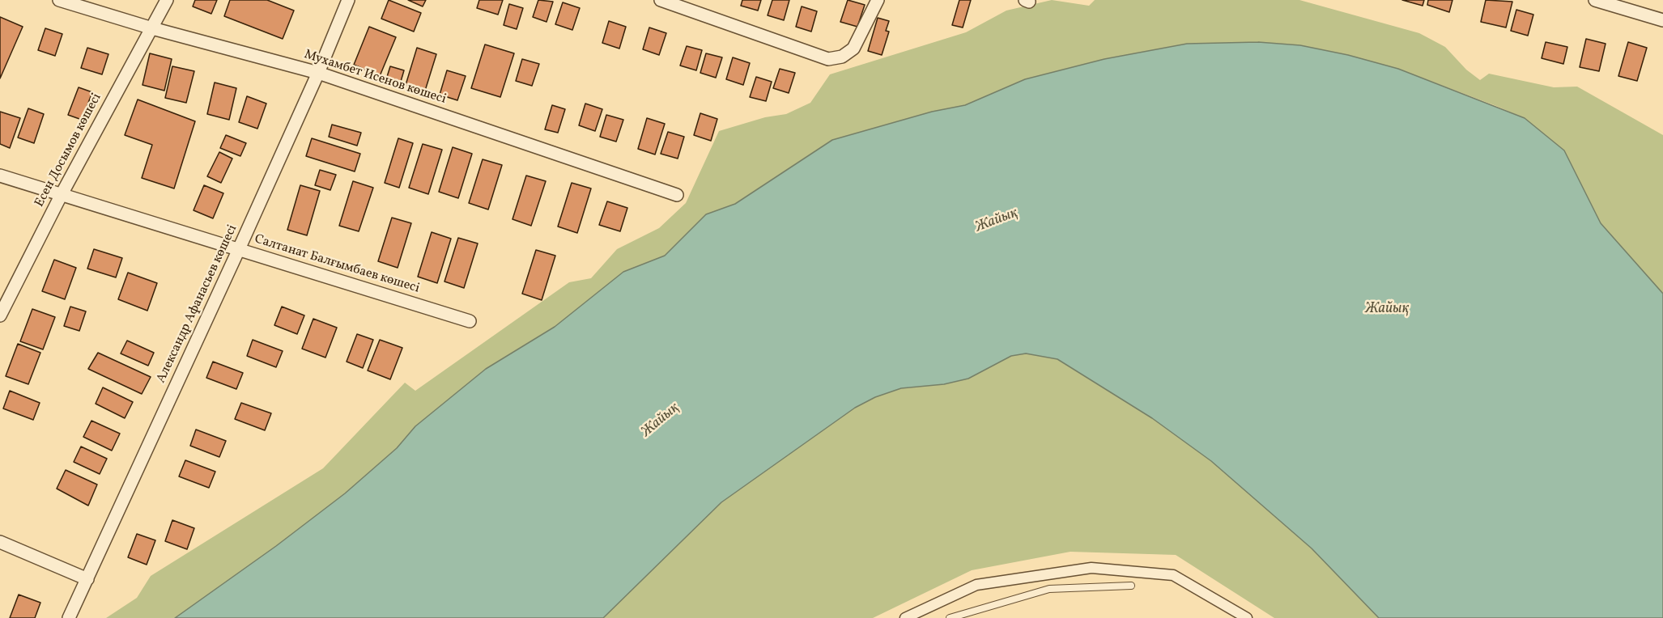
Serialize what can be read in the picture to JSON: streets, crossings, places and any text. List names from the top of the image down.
{
  "streets": {
    "street": [
      "Мухамбет Исенов көшесі",
      "Есен Досымов көшесі",
      "Салтанат Балғымбаев көшесі",
      "Александр Афанасьев көшесі"
    ]
  },
  "crossings": [
    ["Мухамбет Исенов көшесі", "Есен Досымов көшесі"],
    ["Мухамбет Исенов көшесі", "Александр Афанасьев көшесі"],
    ["Есен Досымов көшесі", "Салтанат Балғымбаев көшесі"],
    ["Салтанат Балғымбаев көшесі", "Александр Афанасьев көшесі"]
  ],
  "water": ["Жайық"]
}
